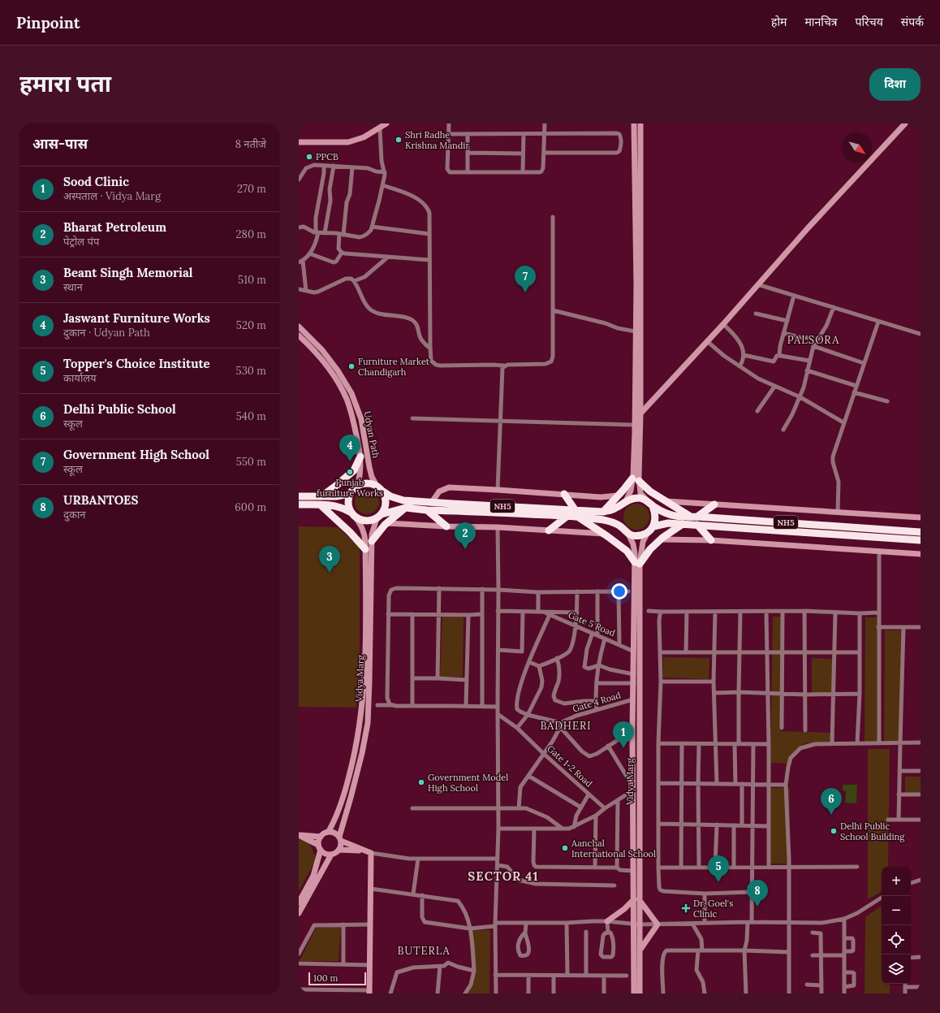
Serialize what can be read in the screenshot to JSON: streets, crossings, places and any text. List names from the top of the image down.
{
  "streets": {
    "highway": ["NH5"],
    "main road": ["Udyan Path", "Vidya Marg"],
    "street": ["Gate 5 Road", "Gate 4 Road", "Gate 1-2 Road"]
  },
  "crossings": [
    ["Udyan Path", "NH5"],
    ["Udyan Path", "Vidya Marg"],
    ["NH5", "Vidya Marg"],
    ["Gate 5 Road", "Vidya Marg"],
    ["Vidya Marg", "Gate 4 Road"]
  ],
  "districts": [
    "PALSORA",
    "BADHERI",
    "SECTOR 41",
    "BUTERLA"
  ],
  "places": {
    "other": [
      "Shri Radhe Krishna Mandir",
      "PPCB",
      "Furniture Market Chandigarh",
      "Punjab furniture Works",
      "Government Model High School",
      "Delhi Public School Building",
      "Aanchal International School"
    ],
    "health": ["Dr. Goel's Clinic"]
  },
  "scale_bar": "100 m",
  "north": "bottom right",
  "page": {
    "header": "Pinpoint",
    "nav": [
      "होम",
      "मानचित्र",
      "परिचय",
      "संपर्क"
    ],
    "buttons": "दिशा",
    "title": "हमारा पता",
    "heading": ["आस-पास", "8 नतीजे"],
    "list": [
      {
        "mark": "1",
        "name": "Sood Clinic",
        "note": "अस्पताल · Vidya Marg",
        "value": "270 m"
      },
      {
        "mark": "2",
        "name": "Bharat Petroleum",
        "note": "पेट्रोल पंप",
        "value": "280 m"
      },
      {
        "mark": "3",
        "name": "Beant Singh Memorial",
        "note": "स्थान",
        "value": "510 m"
      },
      {
        "mark": "4",
        "name": "Jaswant Furniture Works",
        "note": "दुकान · Udyan Path",
        "value": "520 m"
      },
      {
        "mark": "5",
        "name": "Topper's Choice Institute",
        "note": "कार्यालय",
        "value": "530 m"
      },
      {
        "mark": "6",
        "name": "Delhi Public School",
        "note": "स्कूल",
        "value": "540 m"
      },
      {
        "mark": "7",
        "name": "Government High School",
        "note": "स्कूल",
        "value": "550 m"
      },
      {
        "mark": "8",
        "name": "URBANTOES",
        "note": "दुकान",
        "value": "600 m"
      }
    ],
    "pins": [
      "7",
      "4",
      "2",
      "3",
      "1",
      "6",
      "5",
      "8"
    ],
    "map_buttons": ["+", "−"],
    "scale": "100 m"
  }
}
